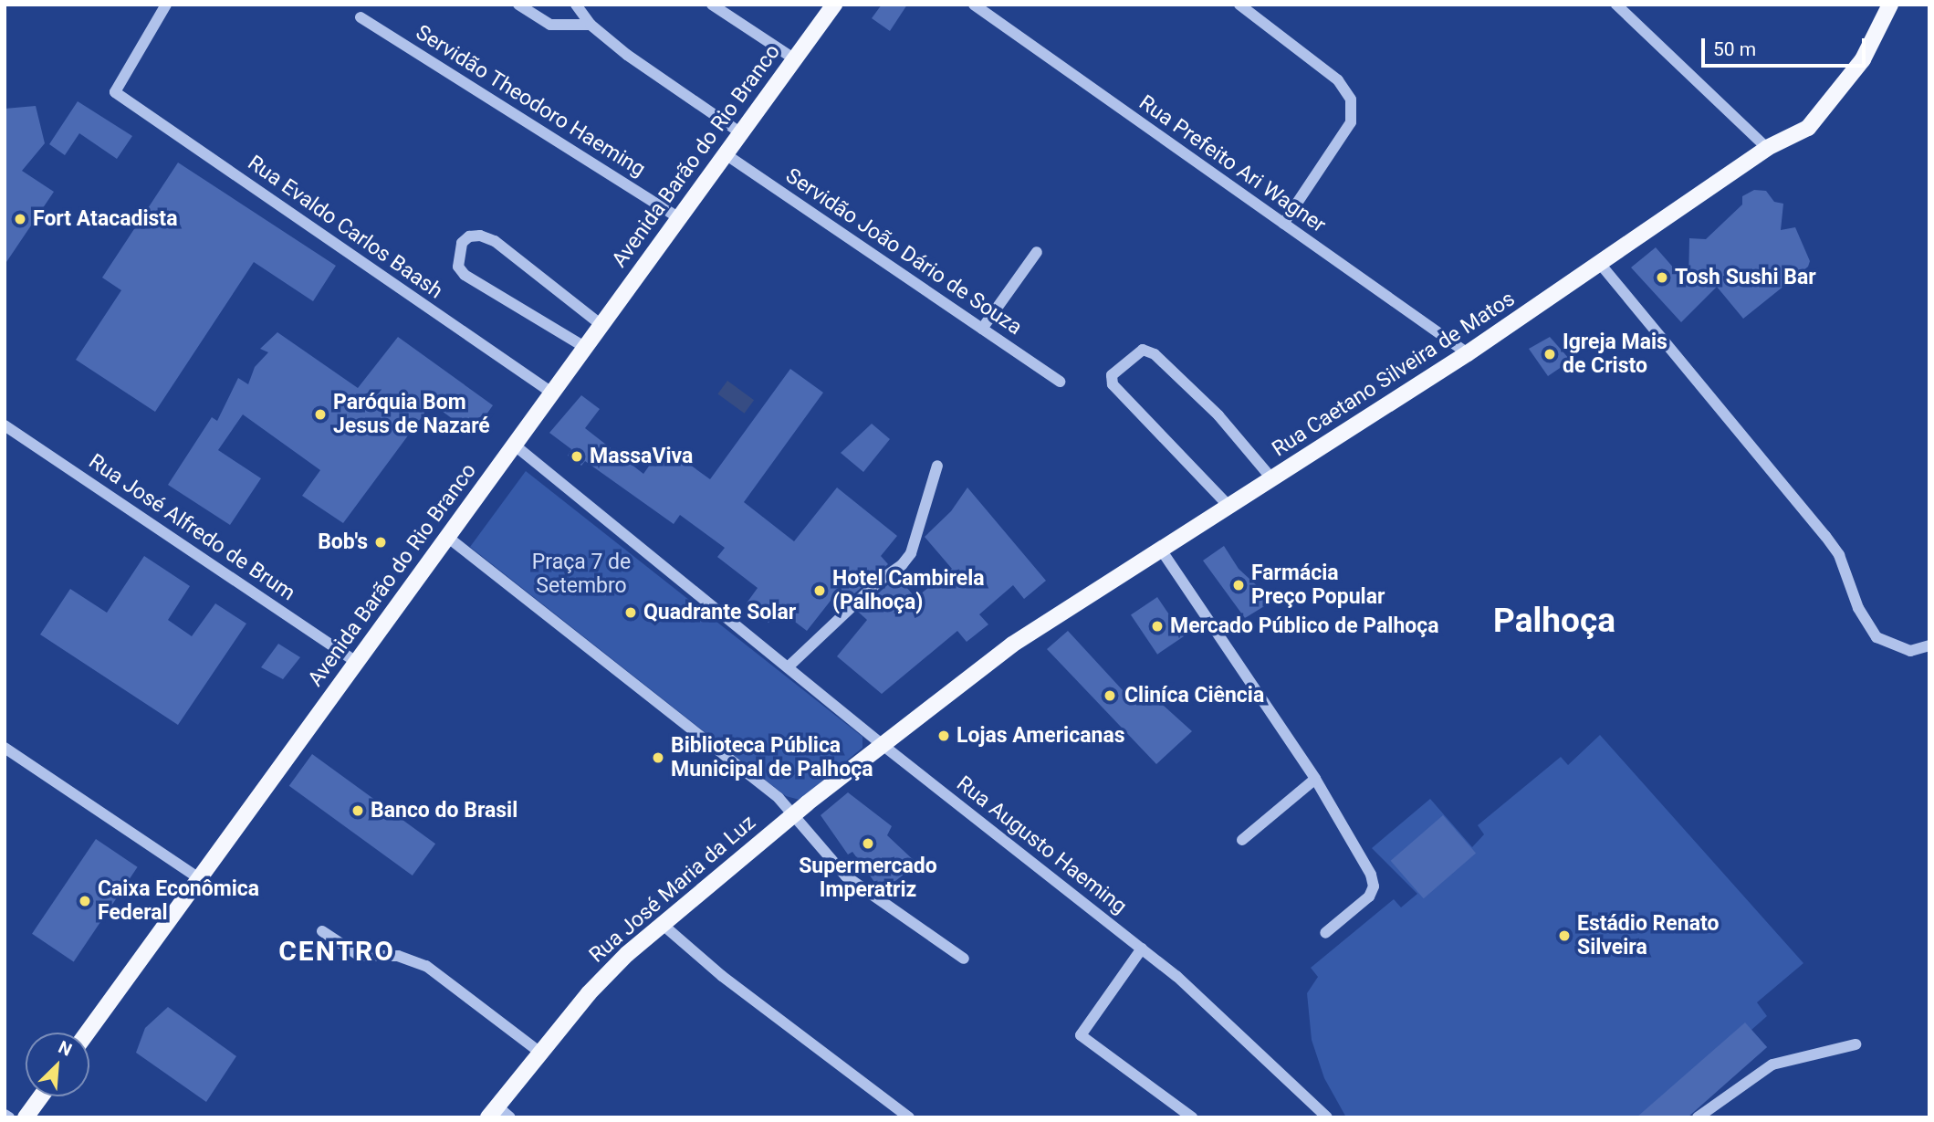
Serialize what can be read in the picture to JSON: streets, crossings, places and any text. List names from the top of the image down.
{
  "streets": {
    "main road": ["Avenida Barão do Rio Branco", "Rua Caetano Silveira de Matos", "Rua José Maria da Luz"],
    "street": [
      "Servidão Theodoro Haeming",
      "Rua Prefeito Ari Wagner",
      "Rua Evaldo Carlos Baash",
      "Servidão João Dário de Souza",
      "Rua José Alfredo de Brum",
      "Rua Augusto Haeming"
    ]
  },
  "crossings": [
    ["Servidão Theodoro Haeming", "Avenida Barão do Rio Branco"],
    ["Avenida Barão do Rio Branco", "Rua Evaldo Carlos Baash"],
    ["Avenida Barão do Rio Branco", "Servidão João Dário de Souza"],
    ["Avenida Barão do Rio Branco", "Rua José Alfredo de Brum"],
    ["Rua Prefeito Ari Wagner", "Rua Caetano Silveira de Matos"],
    ["Rua Caetano Silveira de Matos", "Rua Augusto Haeming"],
    ["Rua Caetano Silveira de Matos", "Rua José Maria da Luz"],
    ["Rua Augusto Haeming", "Rua José Maria da Luz"]
  ],
  "districts": ["Palhoça", "CENTRO"],
  "parks": ["Praça 7 de Setembro"],
  "places": [
    "Fort Atacadista",
    "Tosh Sushi Bar",
    "Igreja Mais de Cristo",
    "Paróquia Bom Jesus de Nazaré",
    "MassaViva",
    "Bob's",
    "Farmácia Preço Popular",
    "Hotel Cambirela (Palhoça)",
    "Quadrante Solar",
    "Mercado Público de Palhoça",
    "Cliníca Ciência",
    "Lojas Americanas",
    "Biblioteca Pública Municipal de Palhoça",
    "Banco do Brasil",
    "Supermercado Imperatriz",
    "Caixa Econômica Federal",
    "Estádio Renato Silveira"
  ],
  "scale_bar": "50 m",
  "north": "top right"
}
